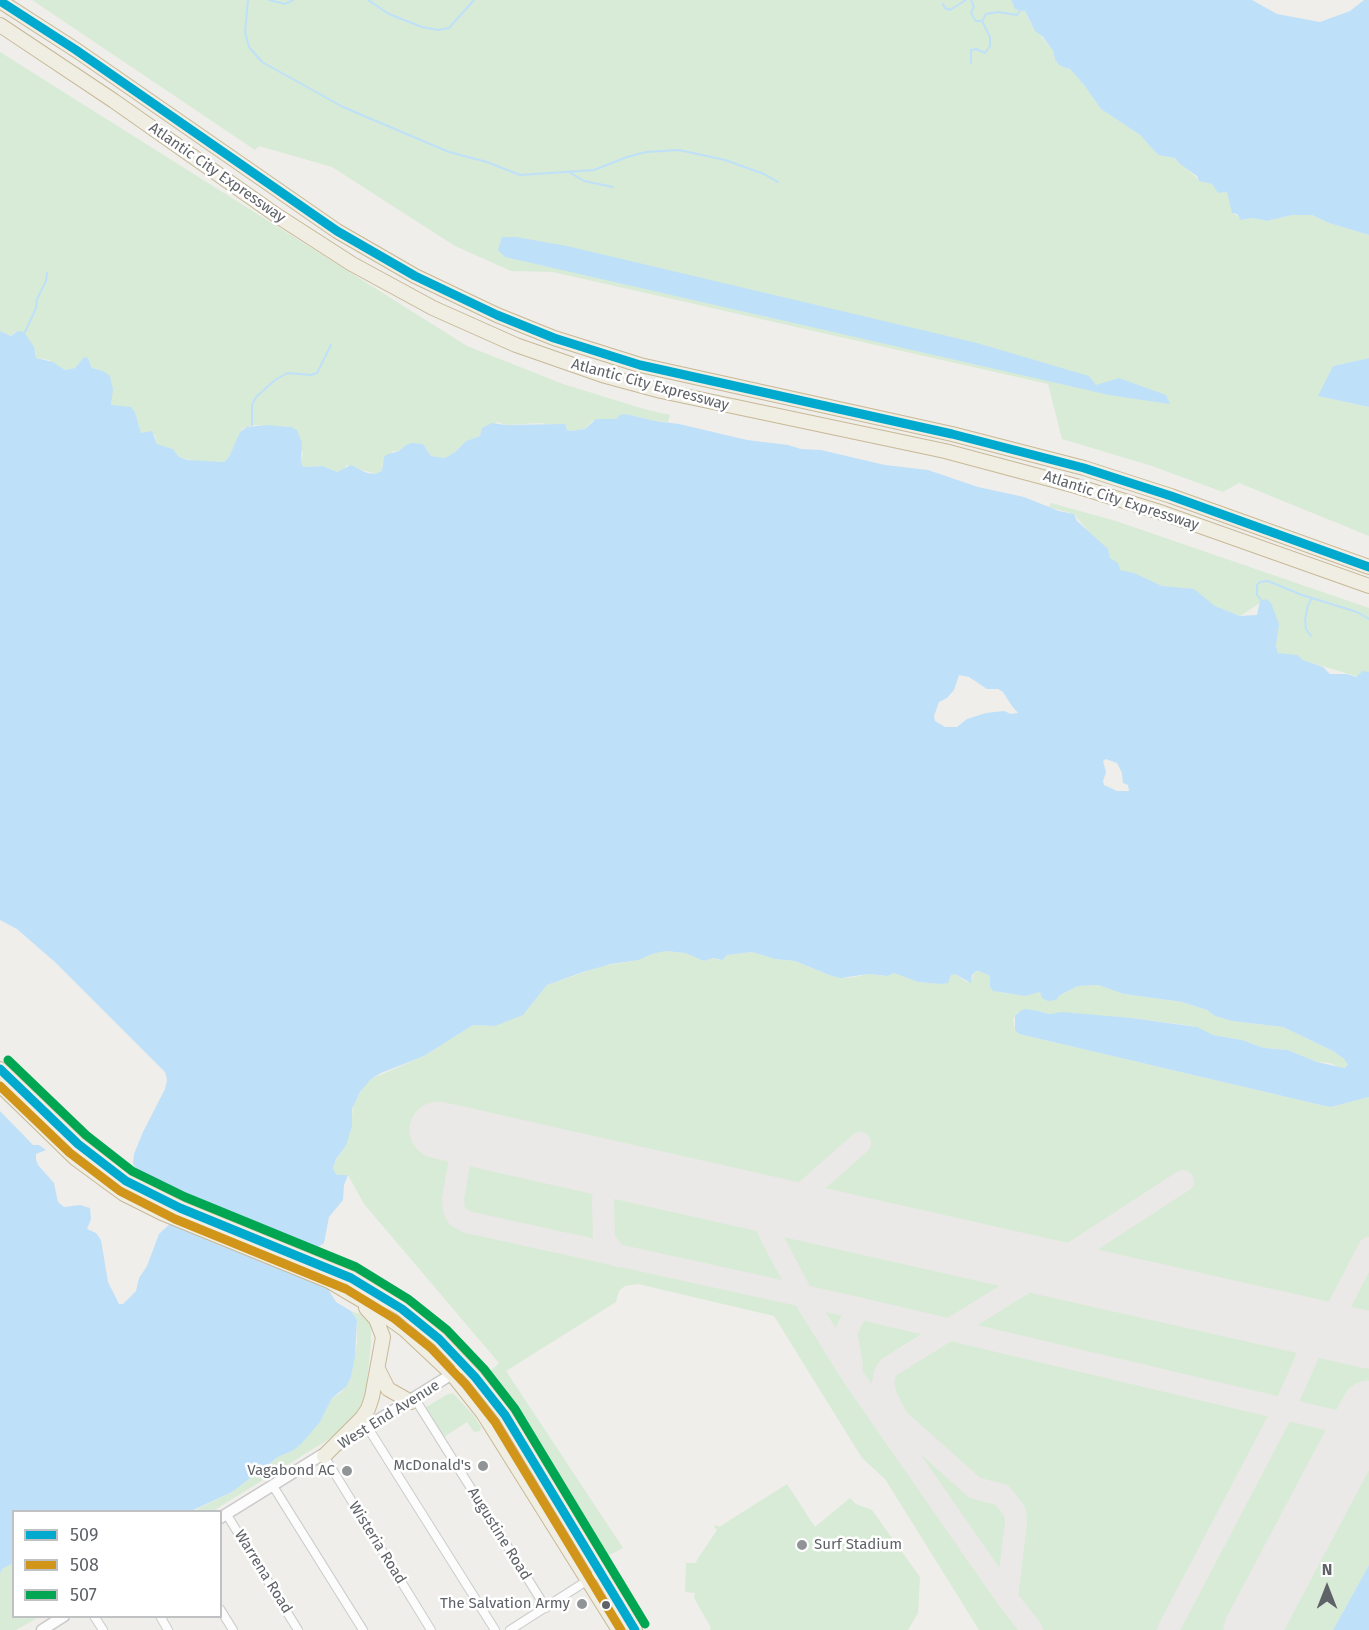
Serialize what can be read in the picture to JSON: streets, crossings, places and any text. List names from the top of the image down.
{
  "streets": {
    "highway": ["Atlantic City Expressway"],
    "main road": ["West End Avenue"],
    "street": ["Augustine Road", "Wisteria Road", "Warrena Road"]
  },
  "crossings": [
    ["West End Avenue", "Augustine Road"],
    ["West End Avenue", "Wisteria Road"],
    ["West End Avenue", "Warrena Road"]
  ],
  "places": [
    "McDonald's",
    "Vagabond AC",
    "Surf Stadium",
    "The Salvation Army"
  ],
  "lines": ["transit line 509", "transit line 507", "transit line 508"],
  "legend": ["509", "508", "507"],
  "north": "top"
}
